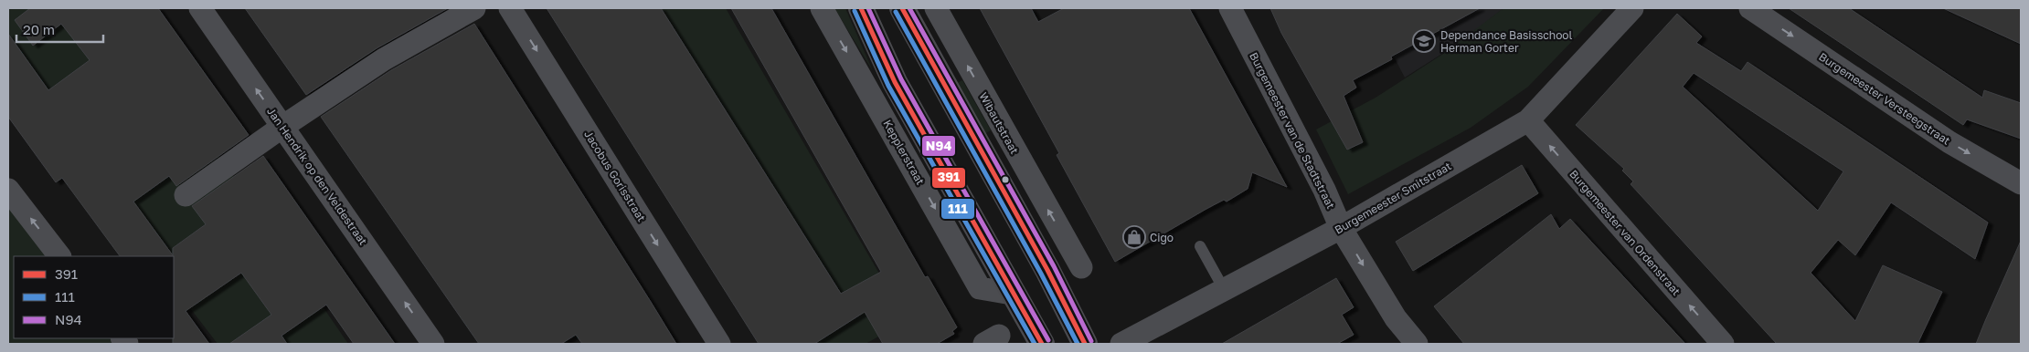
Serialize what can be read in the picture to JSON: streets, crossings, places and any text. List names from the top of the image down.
{
  "streets": {
    "street": [
      "Burgemeester Versteegstraat",
      "Wibautstraat",
      "Burgemeester van de Stadtstraat",
      "Kepplerstraat",
      "Jan Hendrik op den Veldestraat",
      "Jacobus Gorisstraat",
      "Burgemeester Smitstraat",
      "Burgemeester van Ordenstraat"
    ]
  },
  "crossings": [
    ["Burgemeester van de Stadtstraat", "Burgemeester Smitstraat"],
    ["Burgemeester Smitstraat", "Burgemeester van Ordenstraat"]
  ],
  "one_way": [
    "Burgemeester Versteegstraat",
    "Wibautstraat",
    "Burgemeester van de Stadtstraat",
    "Kepplerstraat",
    "Jan Hendrik op den Veldestraat",
    "Jacobus Gorisstraat",
    "Burgemeester van Ordenstraat"
  ],
  "places": {
    "school or university": ["Dependance Basisschool Herman Gorter"],
    "shop": ["Cigo"]
  },
  "lines": ["transit line 391", "transit line N94", "transit line 111"],
  "legend": ["391", "111", "N94"],
  "scale_bar": "20 m"
}
